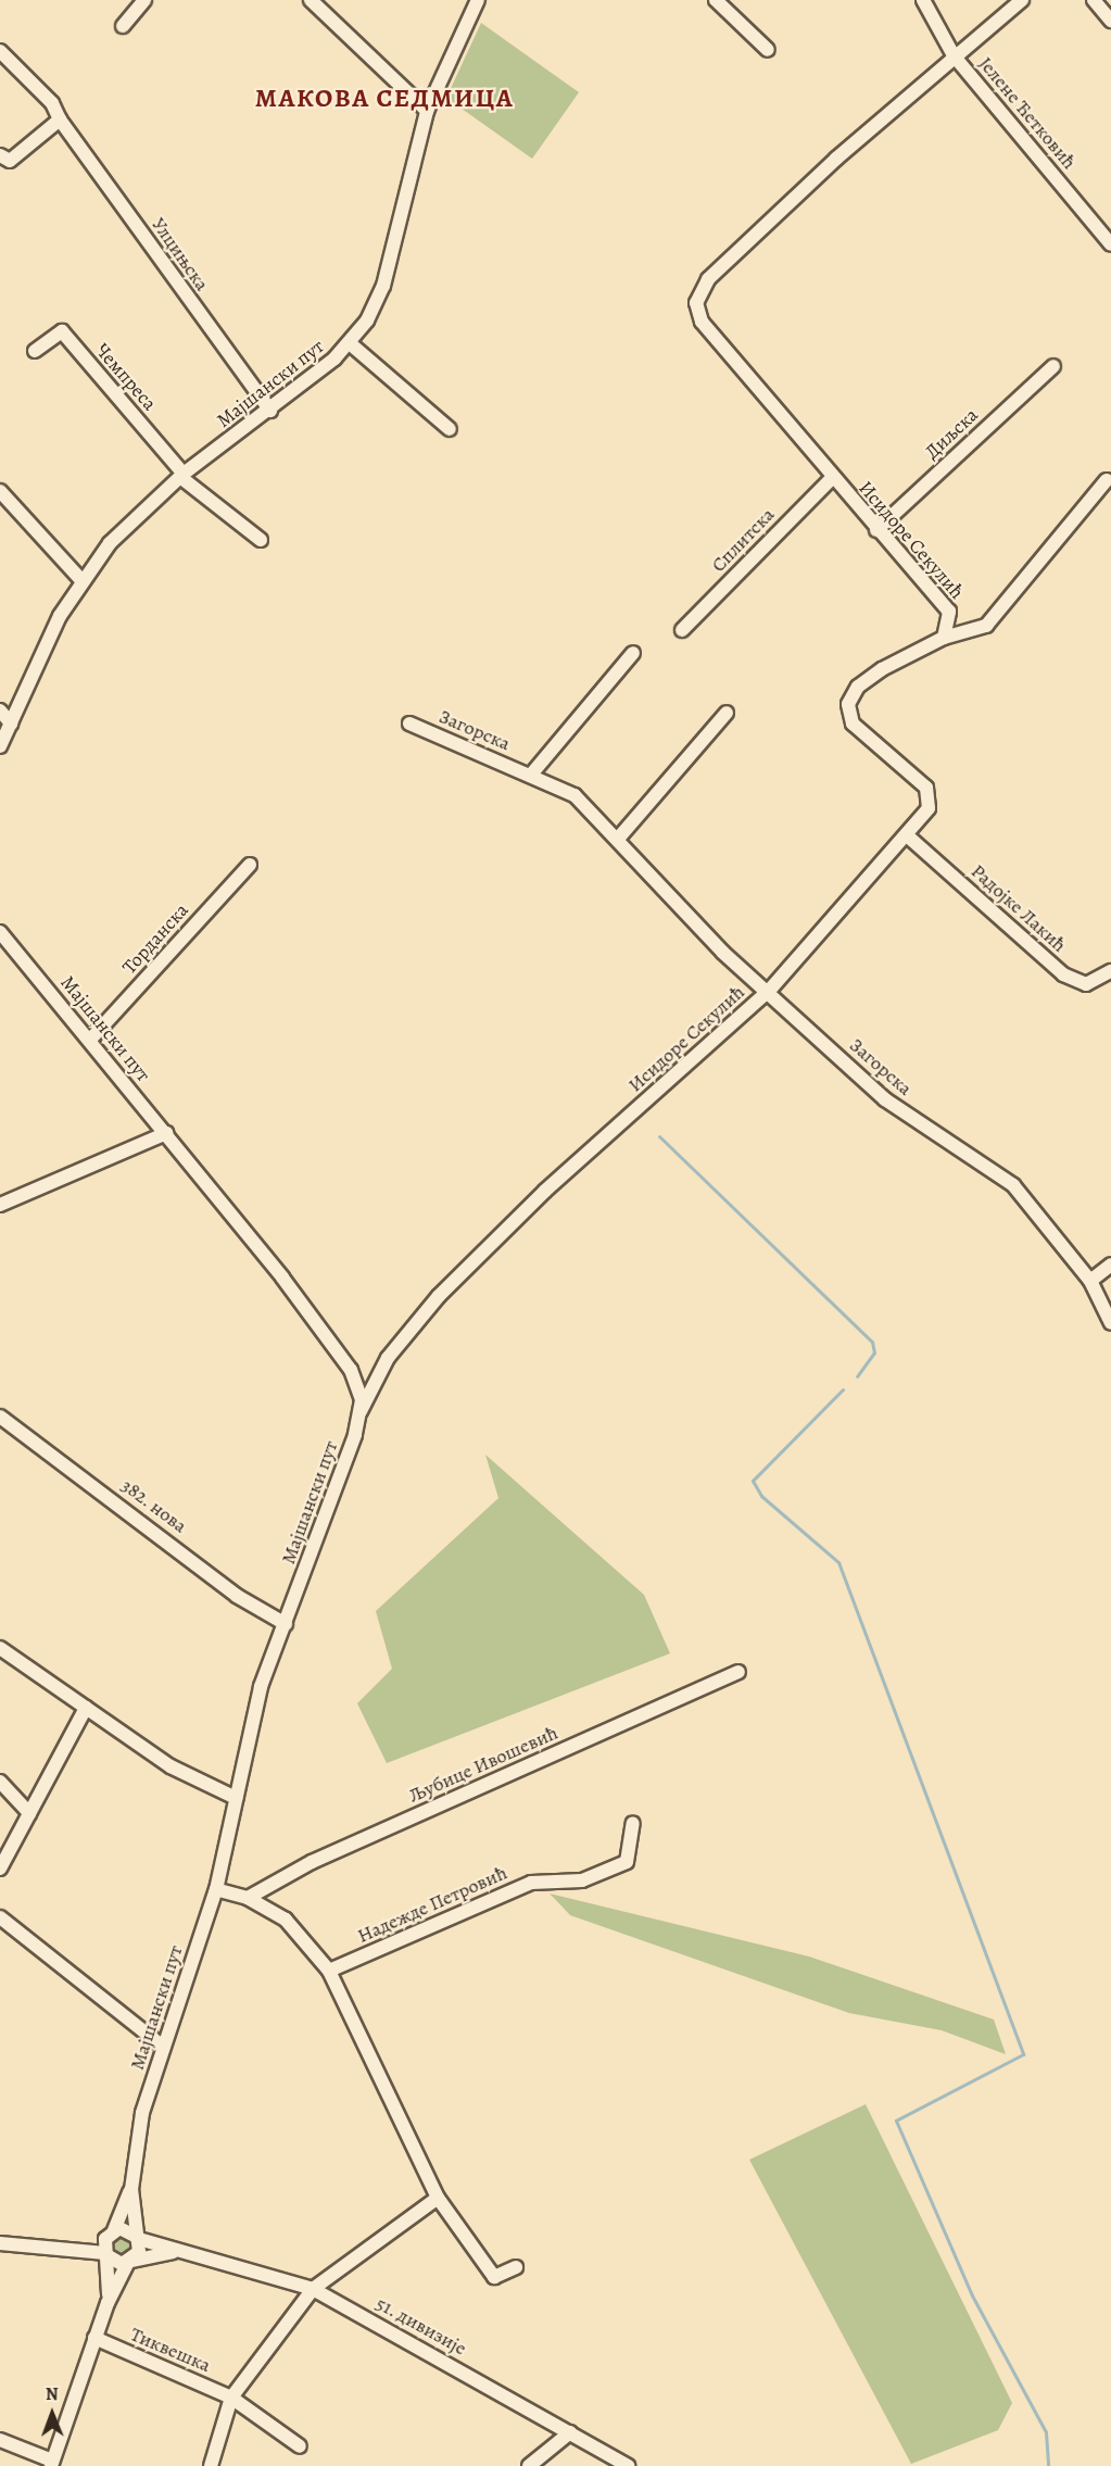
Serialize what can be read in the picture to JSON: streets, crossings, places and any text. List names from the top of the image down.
{
  "streets": {
    "street": [
      "Јелене Ћетковић",
      "Улцињска",
      "Чемпреса",
      "Мајшански пут",
      "Диљска",
      "Сплитска",
      "Исидоре Секулић",
      "Загорска",
      "Радојке Лакић",
      "Торданска",
      "382. нова",
      "Љубице Ивошевић",
      "Надежде Петровић",
      "51. дивизије",
      "Тиквешка"
    ]
  },
  "crossings": [
    ["Јелене Ћетковић", "Исидоре Секулић"],
    ["Улцињска", "Мајшански пут"],
    ["Чемпреса", "Мајшански пут"],
    ["Мајшански пут", "Исидоре Секулић"],
    ["Мајшански пут", "Торданска"],
    ["Мајшански пут", "382. нова"],
    ["Мајшански пут", "51. дивизије"],
    ["Диљска", "Исидоре Секулић"],
    ["Сплитска", "Исидоре Секулић"],
    ["Исидоре Секулић", "Загорска"],
    ["Исидоре Секулић", "Радојке Лакић"]
  ],
  "districts": ["МАКОВА СЕДМИЦА"],
  "north": "top"
}
